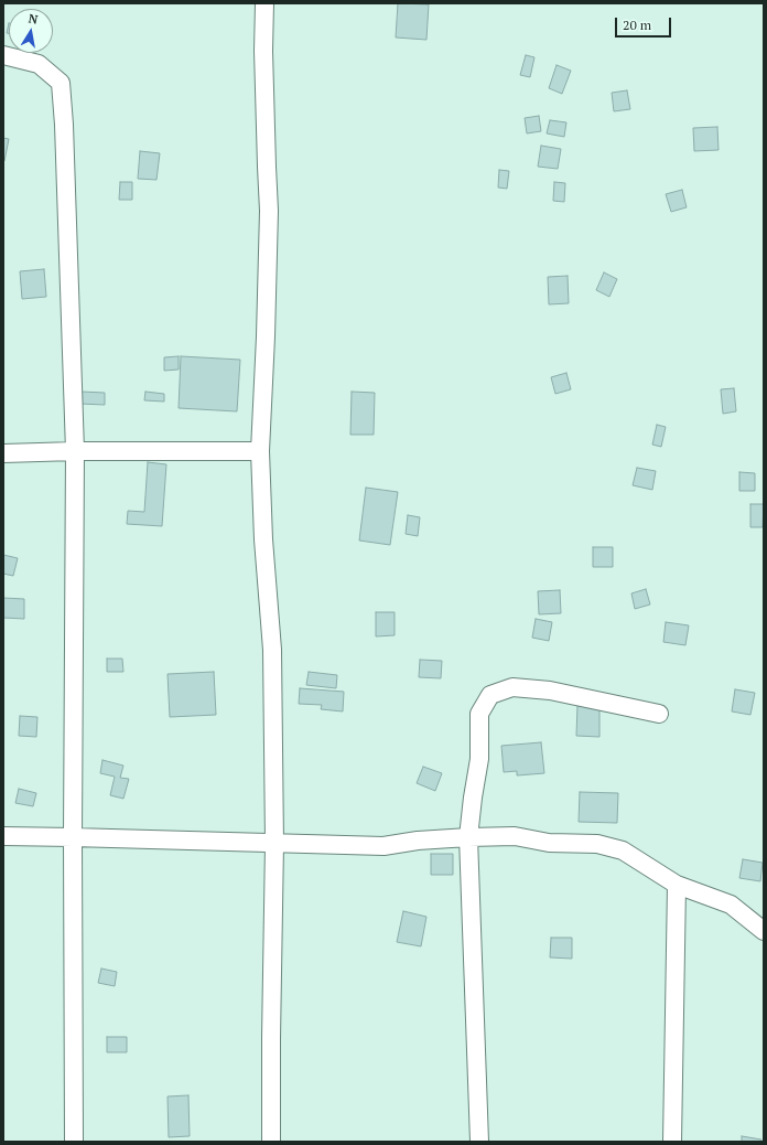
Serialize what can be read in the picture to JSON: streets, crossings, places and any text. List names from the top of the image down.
{
  "scale_bar": "20 m",
  "north": "top"
}
